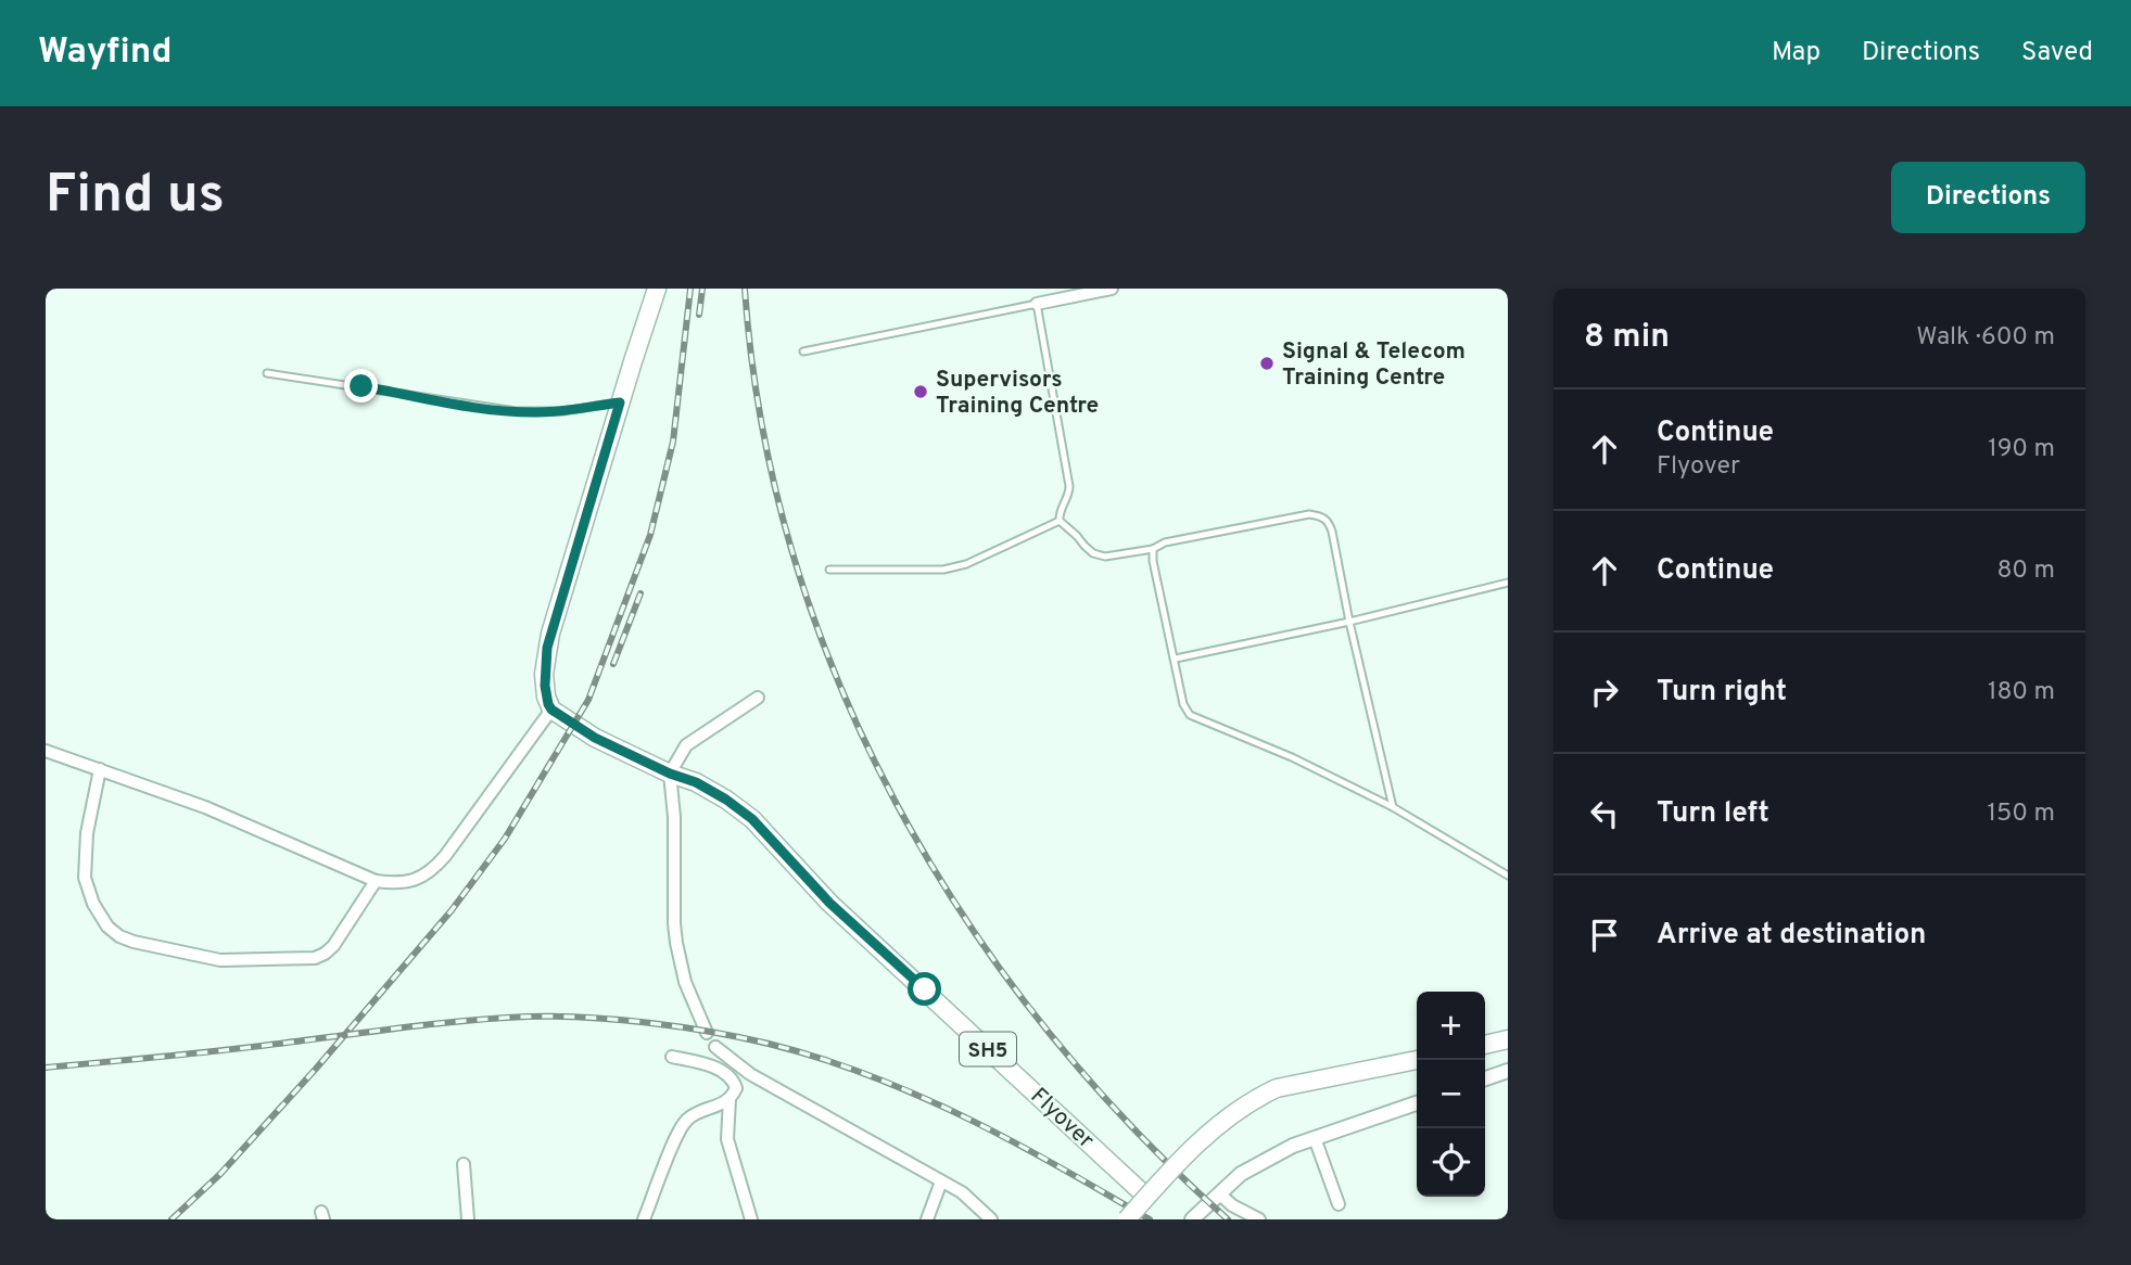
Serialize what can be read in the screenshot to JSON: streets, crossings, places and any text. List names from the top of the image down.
{
  "streets": {
    "main road": ["SH5", "Flyover"]
  },
  "crossings": [
    ["SH5", "Flyover"]
  ],
  "places": ["Signal & Telecom Training Centre", "Supervisors Training Centre"],
  "page": {
    "header": "Wayfind",
    "nav": ["Map", "Directions", "Saved"],
    "buttons": "Directions",
    "title": "Find us",
    "heading": ["8 min", "Walk · 600 m"],
    "list": [
      ["Continue", "Flyover", "190 m"],
      ["Continue", "80 m"],
      ["Turn right", "180 m"],
      ["Turn left", "150 m"],
      "Arrive at destination"
    ],
    "map_buttons": ["+", "−"]
  }
}
